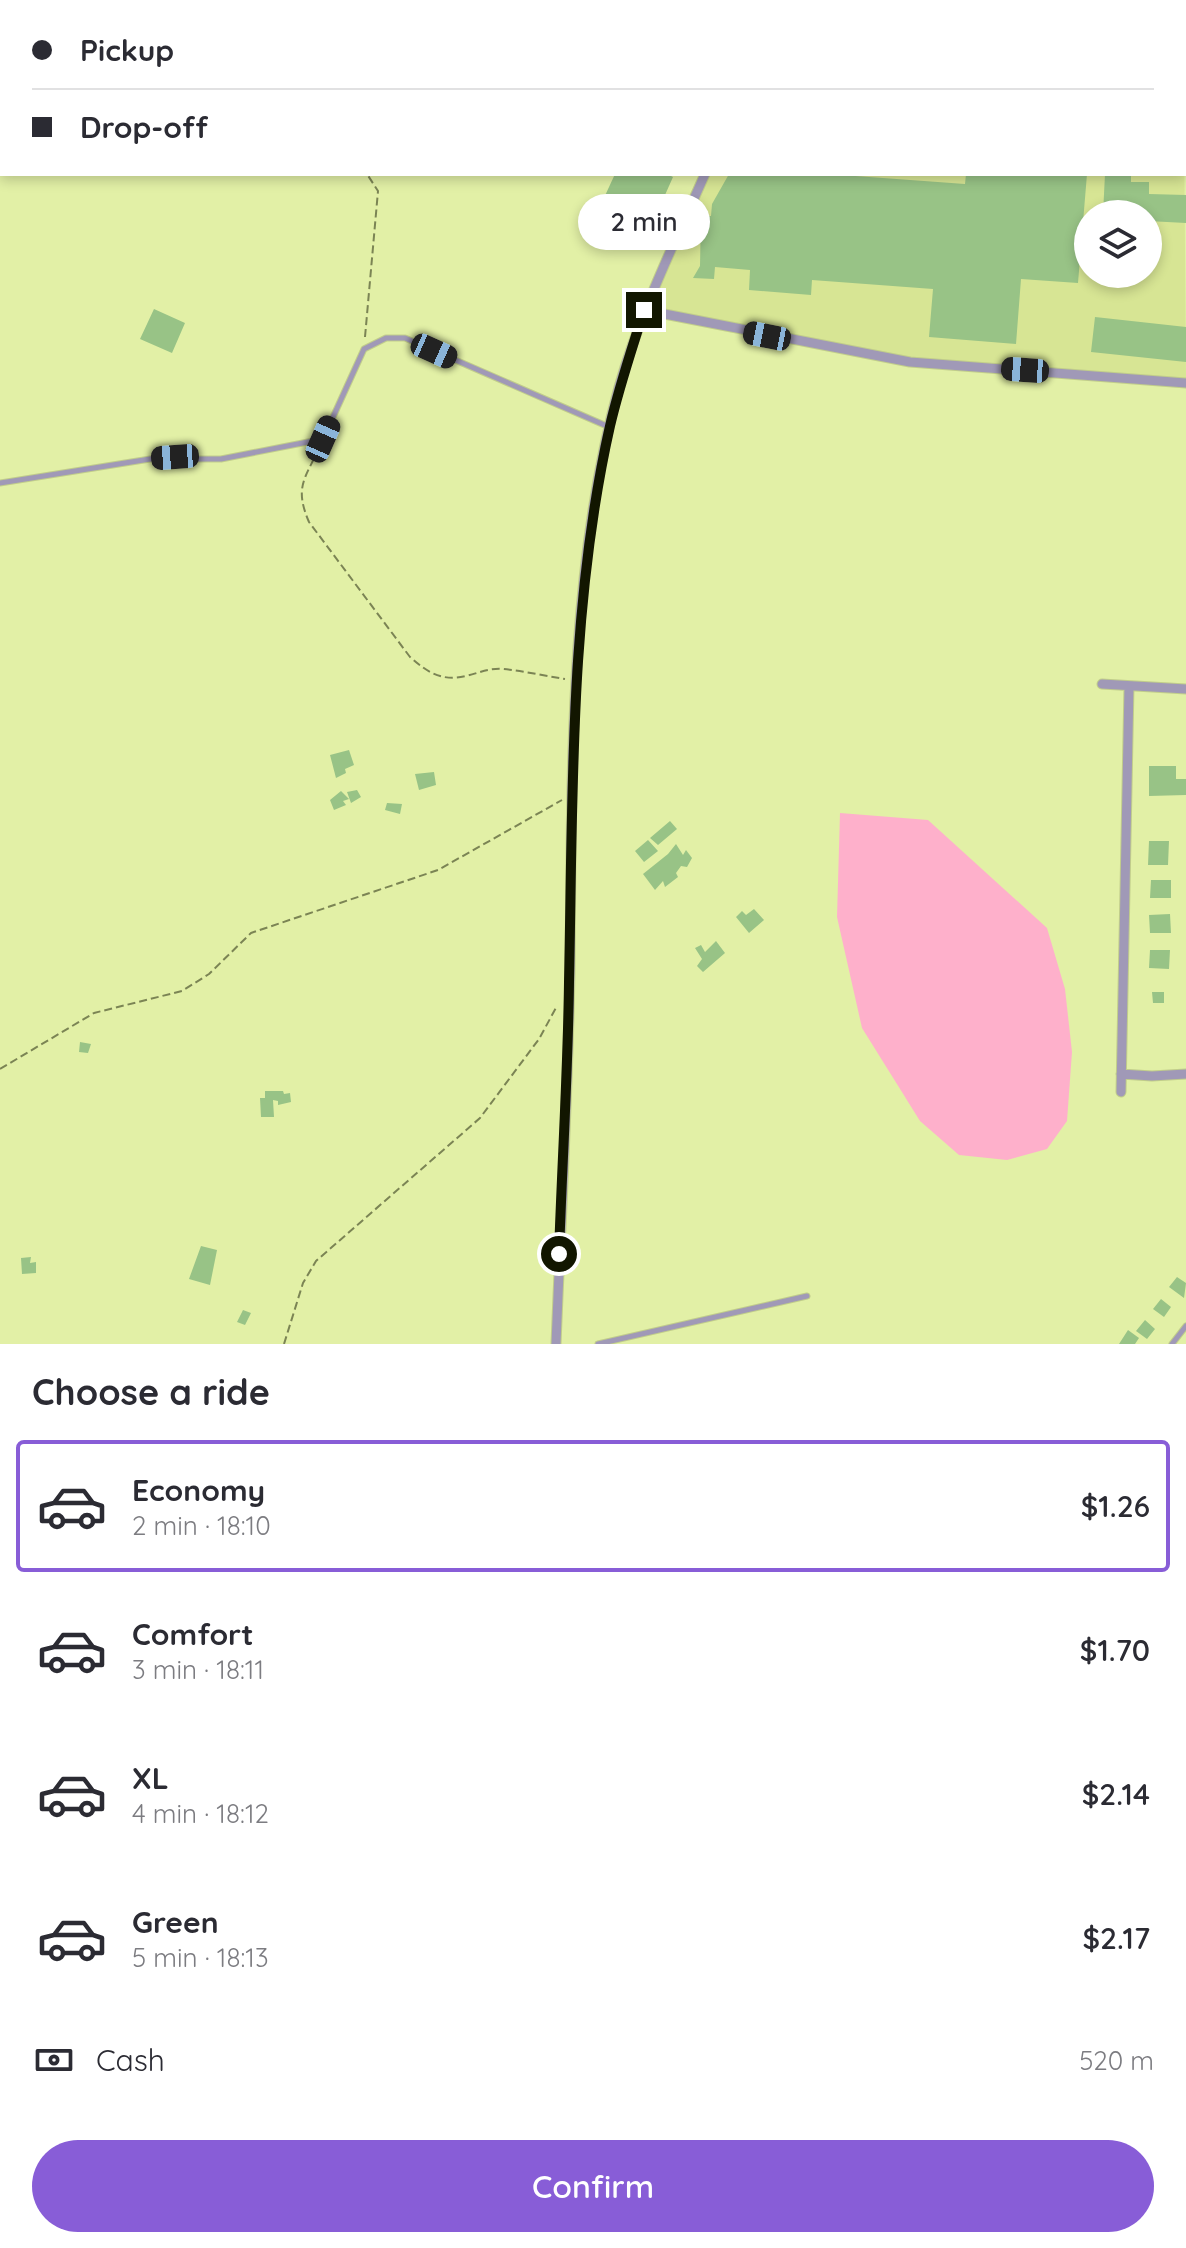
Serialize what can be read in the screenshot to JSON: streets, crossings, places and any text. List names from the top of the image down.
{
  "page": {
    "banner": ["Pickup", "Drop-off"],
    "bubble": "2 min",
    "heading": "Choose a ride",
    "list": [
      {
        "name": "Economy",
        "note": "2 min · 18:10",
        "value": "$1.26"
      },
      {
        "name": "Comfort",
        "note": "3 min · 18:11",
        "value": "$1.70"
      },
      {
        "name": "XL",
        "note": "4 min · 18:12",
        "value": "$2.14"
      },
      {
        "name": "Green",
        "note": "5 min · 18:13",
        "value": "$2.17"
      }
    ],
    "pay": ["Cash", "520 m"],
    "buttons": "Confirm"
  }
}
